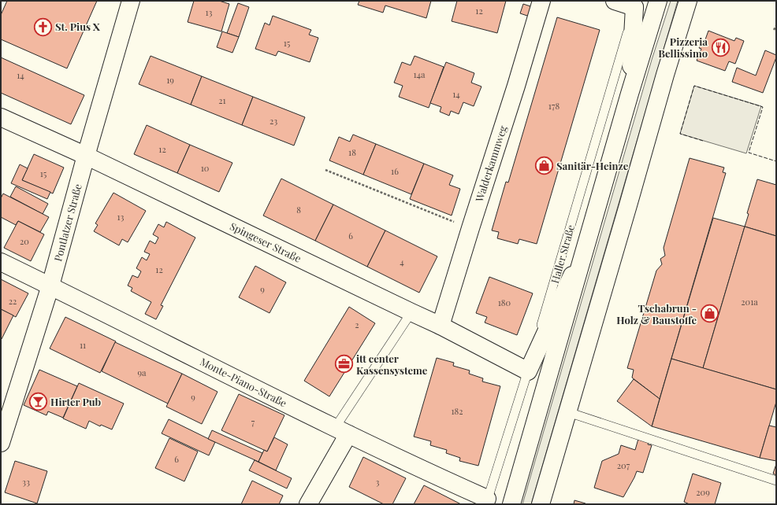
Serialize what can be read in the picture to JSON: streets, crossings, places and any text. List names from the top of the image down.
{
  "streets": {
    "street": [
      "Walderkammweg",
      "Pontlatzer Straße",
      "Spingeser Straße",
      "Haller Straße",
      "Monte-Piano-Straße"
    ]
  },
  "crossings": [
    ["Walderkammweg", "Spingeser Straße"],
    ["Pontlatzer Straße", "Spingeser Straße"],
    ["Pontlatzer Straße", "Monte-Piano-Straße"],
    ["Spingeser Straße", "Haller Straße"]
  ],
  "places": {
    "church": ["St. Pius X"],
    "restaurant": ["Pizzeria Bellissimo"],
    "shop": ["Sanitär-Heinze", "Tschabrun - Holz & Baustoffe"],
    "office": ["itt center Kassensysteme"],
    "bar": ["Hirter Pub"]
  },
  "house_numbers": [
    "12",
    "13",
    "15",
    "14a",
    "14",
    "19",
    "14",
    "21",
    "178",
    "23",
    "12",
    "18",
    "10",
    "16",
    "15",
    "8",
    "13",
    "6",
    "20",
    "4",
    "12",
    "9",
    "22",
    "201a",
    "180",
    "2",
    "11",
    "9a",
    "9",
    "182",
    "7",
    "6",
    "207",
    "33",
    "3",
    "209"
  ]
}
